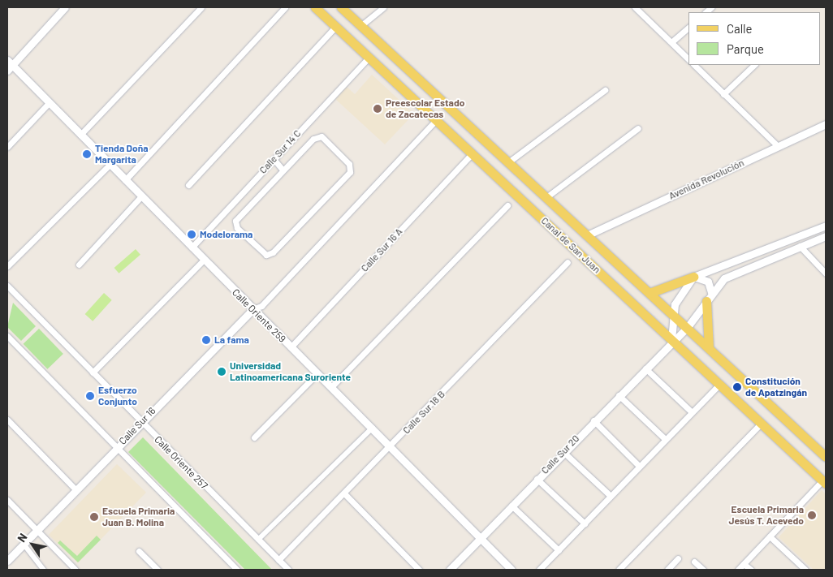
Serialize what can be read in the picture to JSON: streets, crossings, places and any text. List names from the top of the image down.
{
  "streets": {
    "main road": ["Canal de San Juan"],
    "street": [
      "Calle Sur 14 C",
      "Avenida Revolución",
      "Calle Sur 16 A",
      "Calle Oriente 259",
      "Calle Sur 18 B",
      "Calle Sur 16",
      "Calle Sur 20",
      "Calle Oriente 257"
    ]
  },
  "crossings": [
    ["Calle Sur 14 C", "Canal de San Juan"],
    ["Calle Sur 14 C", "Calle Oriente 259"],
    ["Avenida Revolución", "Canal de San Juan"],
    ["Canal de San Juan", "Calle Sur 16 A"],
    ["Canal de San Juan", "Calle Sur 20"],
    ["Calle Sur 16 A", "Calle Oriente 259"],
    ["Calle Oriente 259", "Calle Sur 18 B"],
    ["Calle Oriente 259", "Calle Sur 16"],
    ["Calle Oriente 259", "Calle Sur 20"],
    ["Calle Sur 18 B", "Calle Oriente 257"],
    ["Calle Sur 16", "Calle Oriente 257"]
  ],
  "places": [
    "Preescolar Estado de Zacatecas",
    "Tienda Doña Margarita",
    "Modelorama",
    "La fama",
    "Universidad Latinoamericana Suroriente",
    "Constitución de Apatzingán",
    "Esfuerzo Conjunto",
    "Escuela Primaria Jesús T. Acevedo",
    "Escuela Primaria Juan B. Molina"
  ],
  "legend": ["Calle", "Parque"],
  "north": "top left"
}
